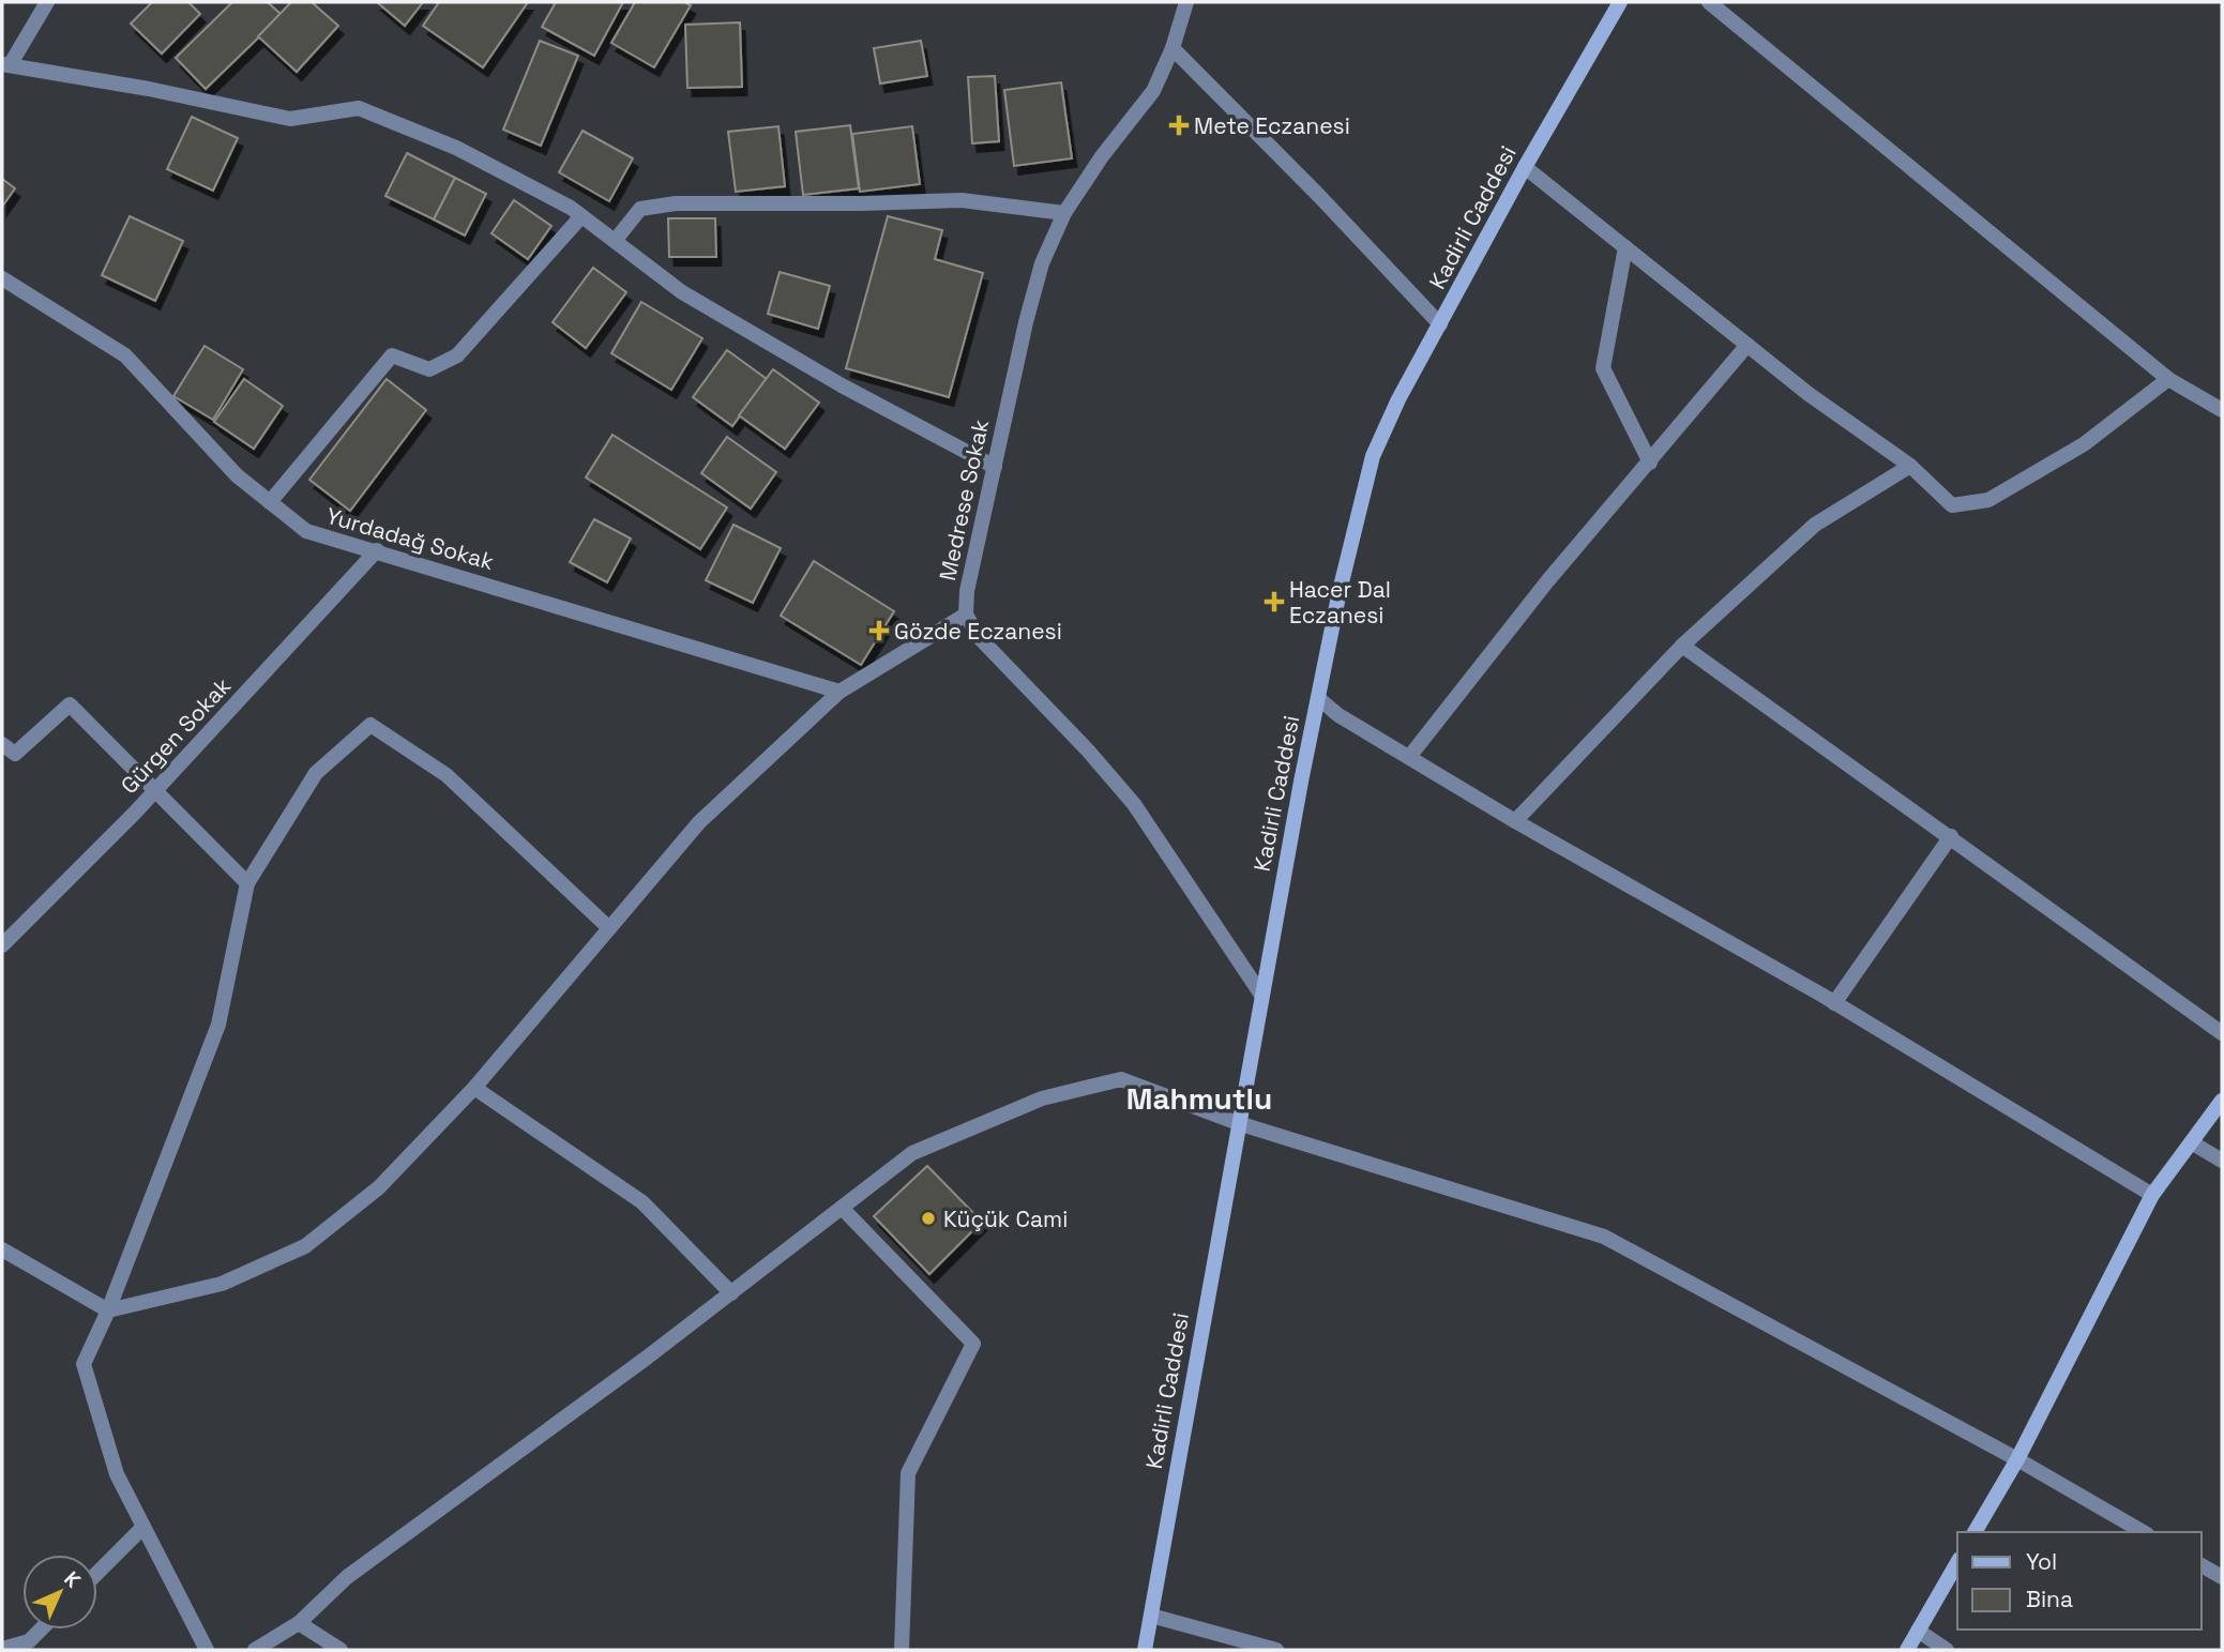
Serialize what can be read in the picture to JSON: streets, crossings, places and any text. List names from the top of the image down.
{
  "streets": {
    "main road": ["Kadirli Caddesi"],
    "street": ["Medrese Sokak", "Yurdadağ Sokak", "Gürgen Sokak"]
  },
  "crossings": [
    ["Kadirli Caddesi", "Medrese Sokak"],
    ["Yurdadağ Sokak", "Gürgen Sokak"]
  ],
  "districts": ["Mahmutlu"],
  "places": {
    "health": ["Mete Eczanesi", "Hacer Dal Eczanesi", "Gözde Eczanesi"],
    "other": ["Küçük Cami"]
  },
  "legend": ["Yol", "Bina"],
  "north": "top right"
}
